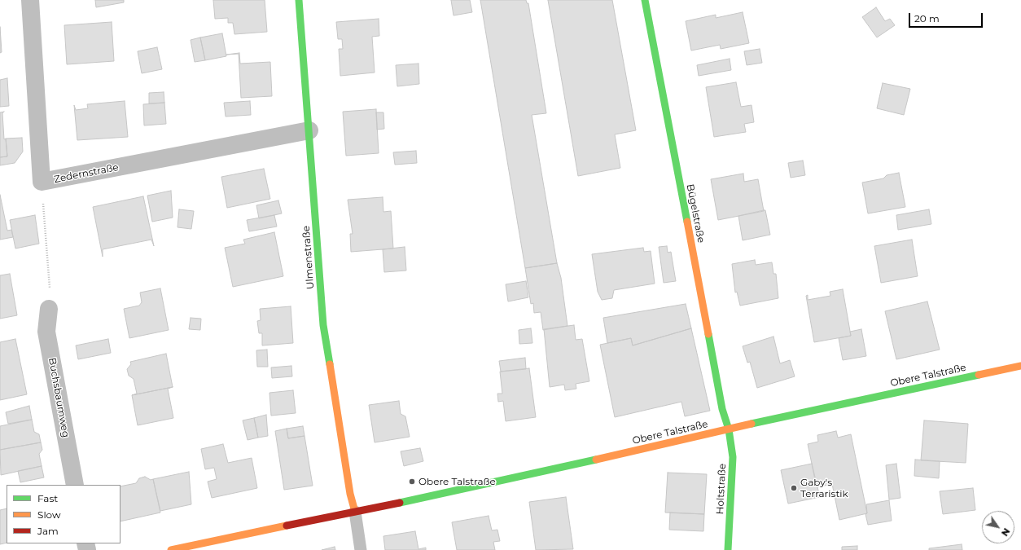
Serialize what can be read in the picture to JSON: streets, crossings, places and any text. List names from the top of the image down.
{
  "streets": {
    "street": [
      "Zedernstraße",
      "Bügelstraße",
      "Ulmenstraße",
      "Obere Talstraße",
      "Buchsbaumweg",
      "Holtstraße"
    ]
  },
  "crossings": [
    ["Zedernstraße", "Ulmenstraße"],
    ["Bügelstraße", "Obere Talstraße"],
    ["Bügelstraße", "Holtstraße"],
    ["Ulmenstraße", "Obere Talstraße"],
    ["Obere Talstraße", "Holtstraße"]
  ],
  "places": ["Obere Talstraße", "Gaby's Terraristik"],
  "legend": ["Fast", "Slow", "Jam"],
  "scale_bar": "20 m",
  "north": "bottom right"
}
